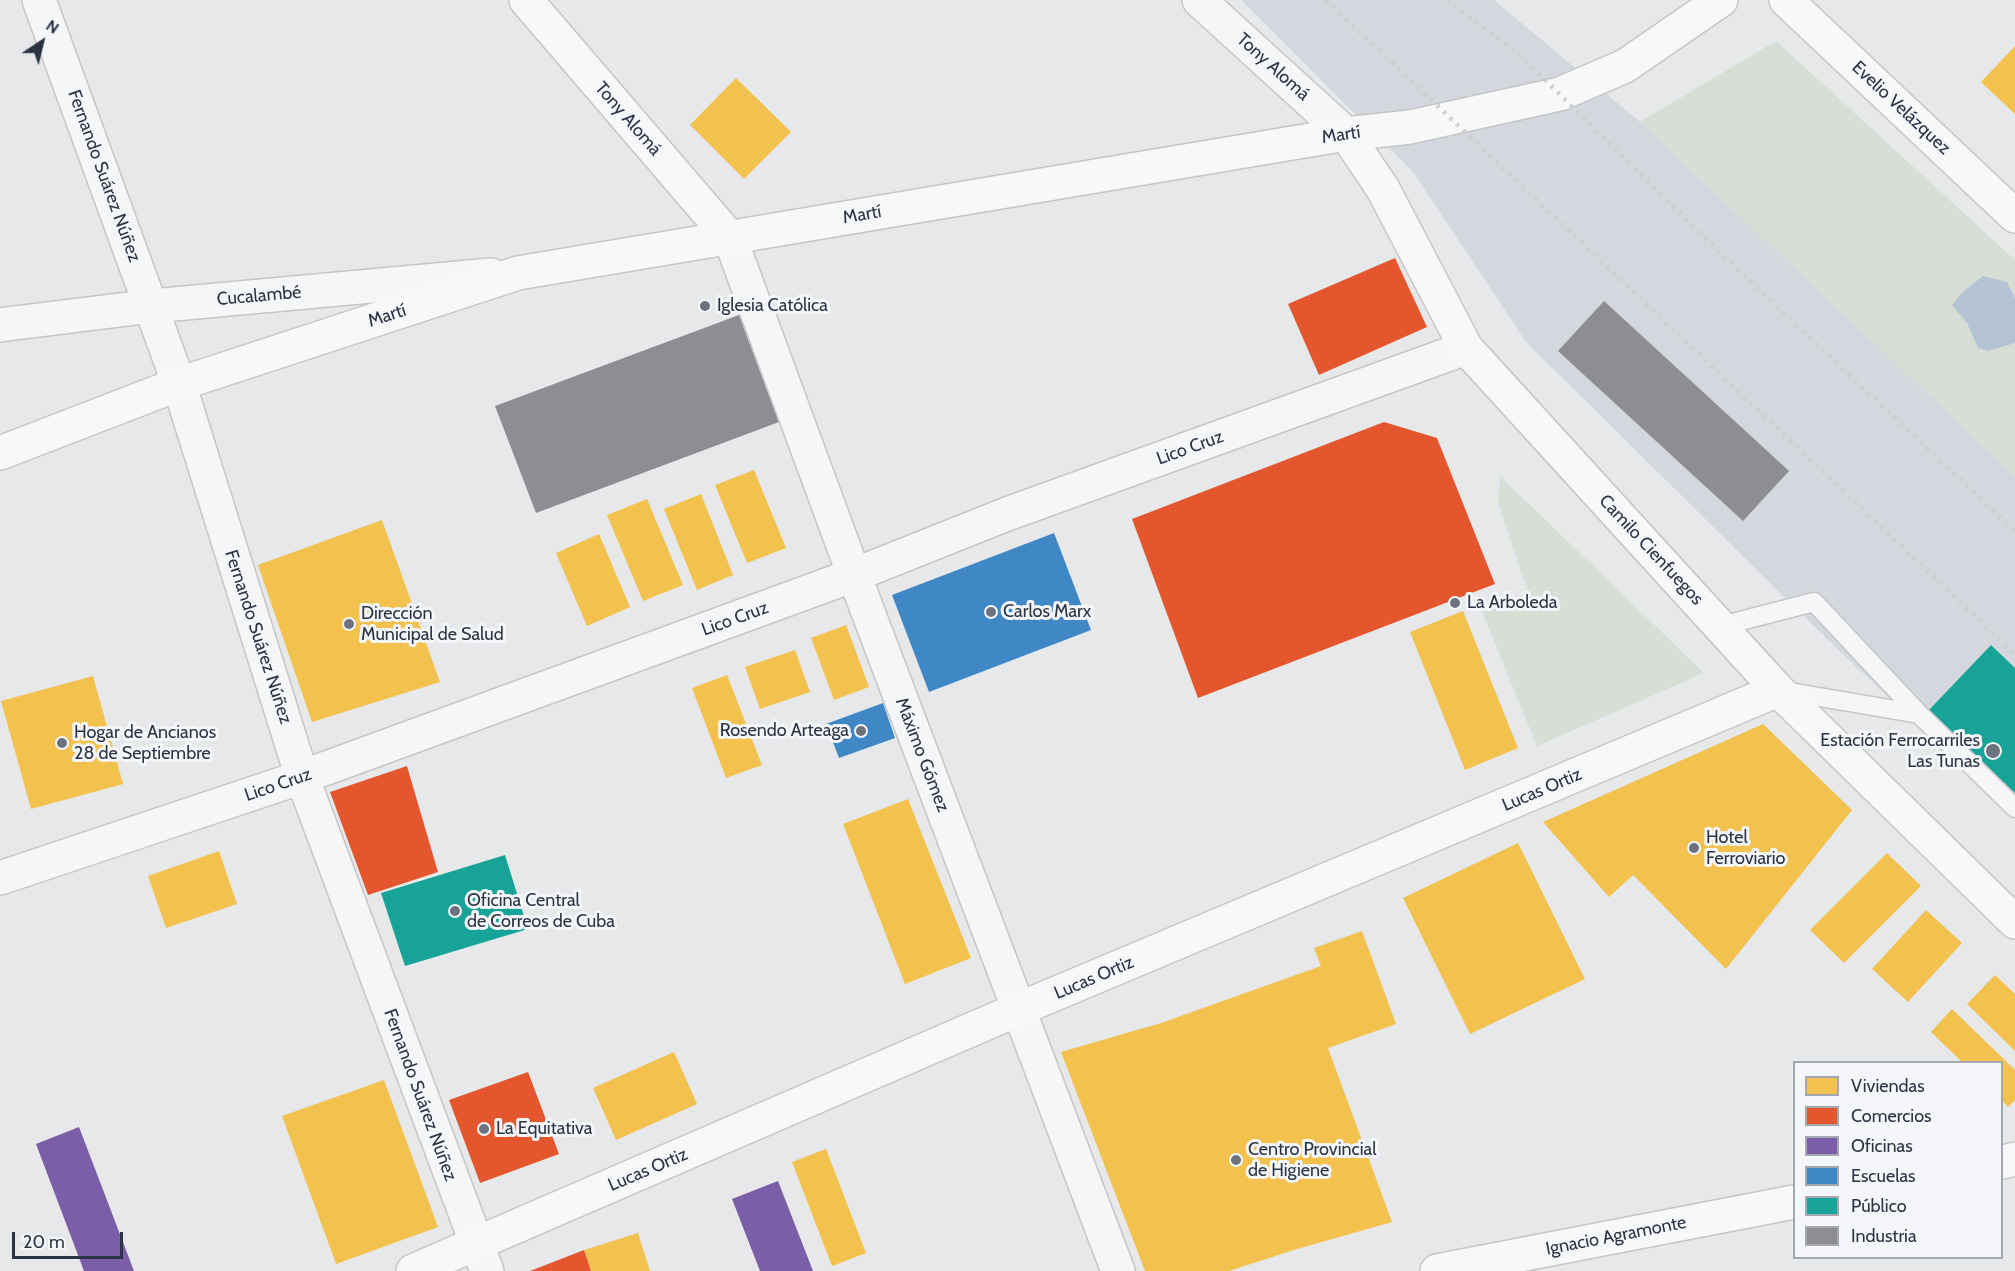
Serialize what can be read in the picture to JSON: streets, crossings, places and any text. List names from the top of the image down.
{
  "streets": {
    "main road": [
      "Tony Alomá",
      "Evelio Velázquez",
      "Martí",
      "Camilo Cienfuegos",
      "Lucas Ortiz",
      "Ignacio Agramonte"
    ],
    "street": [
      "Fernando Suárez Núñez",
      "Cucalambé",
      "Lico Cruz",
      "Máximo Gómez"
    ]
  },
  "crossings": [
    ["Tony Alomá", "Martí"],
    ["Tony Alomá", "Camilo Cienfuegos"],
    ["Tony Alomá", "Máximo Gómez"],
    ["Martí", "Fernando Suárez Núñez"],
    ["Martí", "Cucalambé"],
    ["Martí", "Camilo Cienfuegos"],
    ["Martí", "Máximo Gómez"],
    ["Fernando Suárez Núñez", "Cucalambé"],
    ["Fernando Suárez Núñez", "Lico Cruz"],
    ["Fernando Suárez Núñez", "Lucas Ortiz"],
    ["Lico Cruz", "Camilo Cienfuegos"],
    ["Lico Cruz", "Máximo Gómez"],
    ["Camilo Cienfuegos", "Lucas Ortiz"],
    ["Máximo Gómez", "Lucas Ortiz"]
  ],
  "places": [
    "Iglesia Católica",
    "La Arboleda",
    "Carlos Marx",
    "Dirección Municipal de Salud",
    "Rosendo Arteaga",
    "Hogar de Ancianos 28 de Septiembre",
    "Estación Ferrocarriles Las Tunas",
    "Hotel Ferroviario",
    "Oficina Central de Correos de Cuba",
    "La Equitativa",
    "Centro Provincial de Higiene"
  ],
  "legend": [
    "Viviendas",
    "Comercios",
    "Oficinas",
    "Escuelas",
    "Público",
    "Industria"
  ],
  "scale_bar": "20 m",
  "north": "top right"
}
